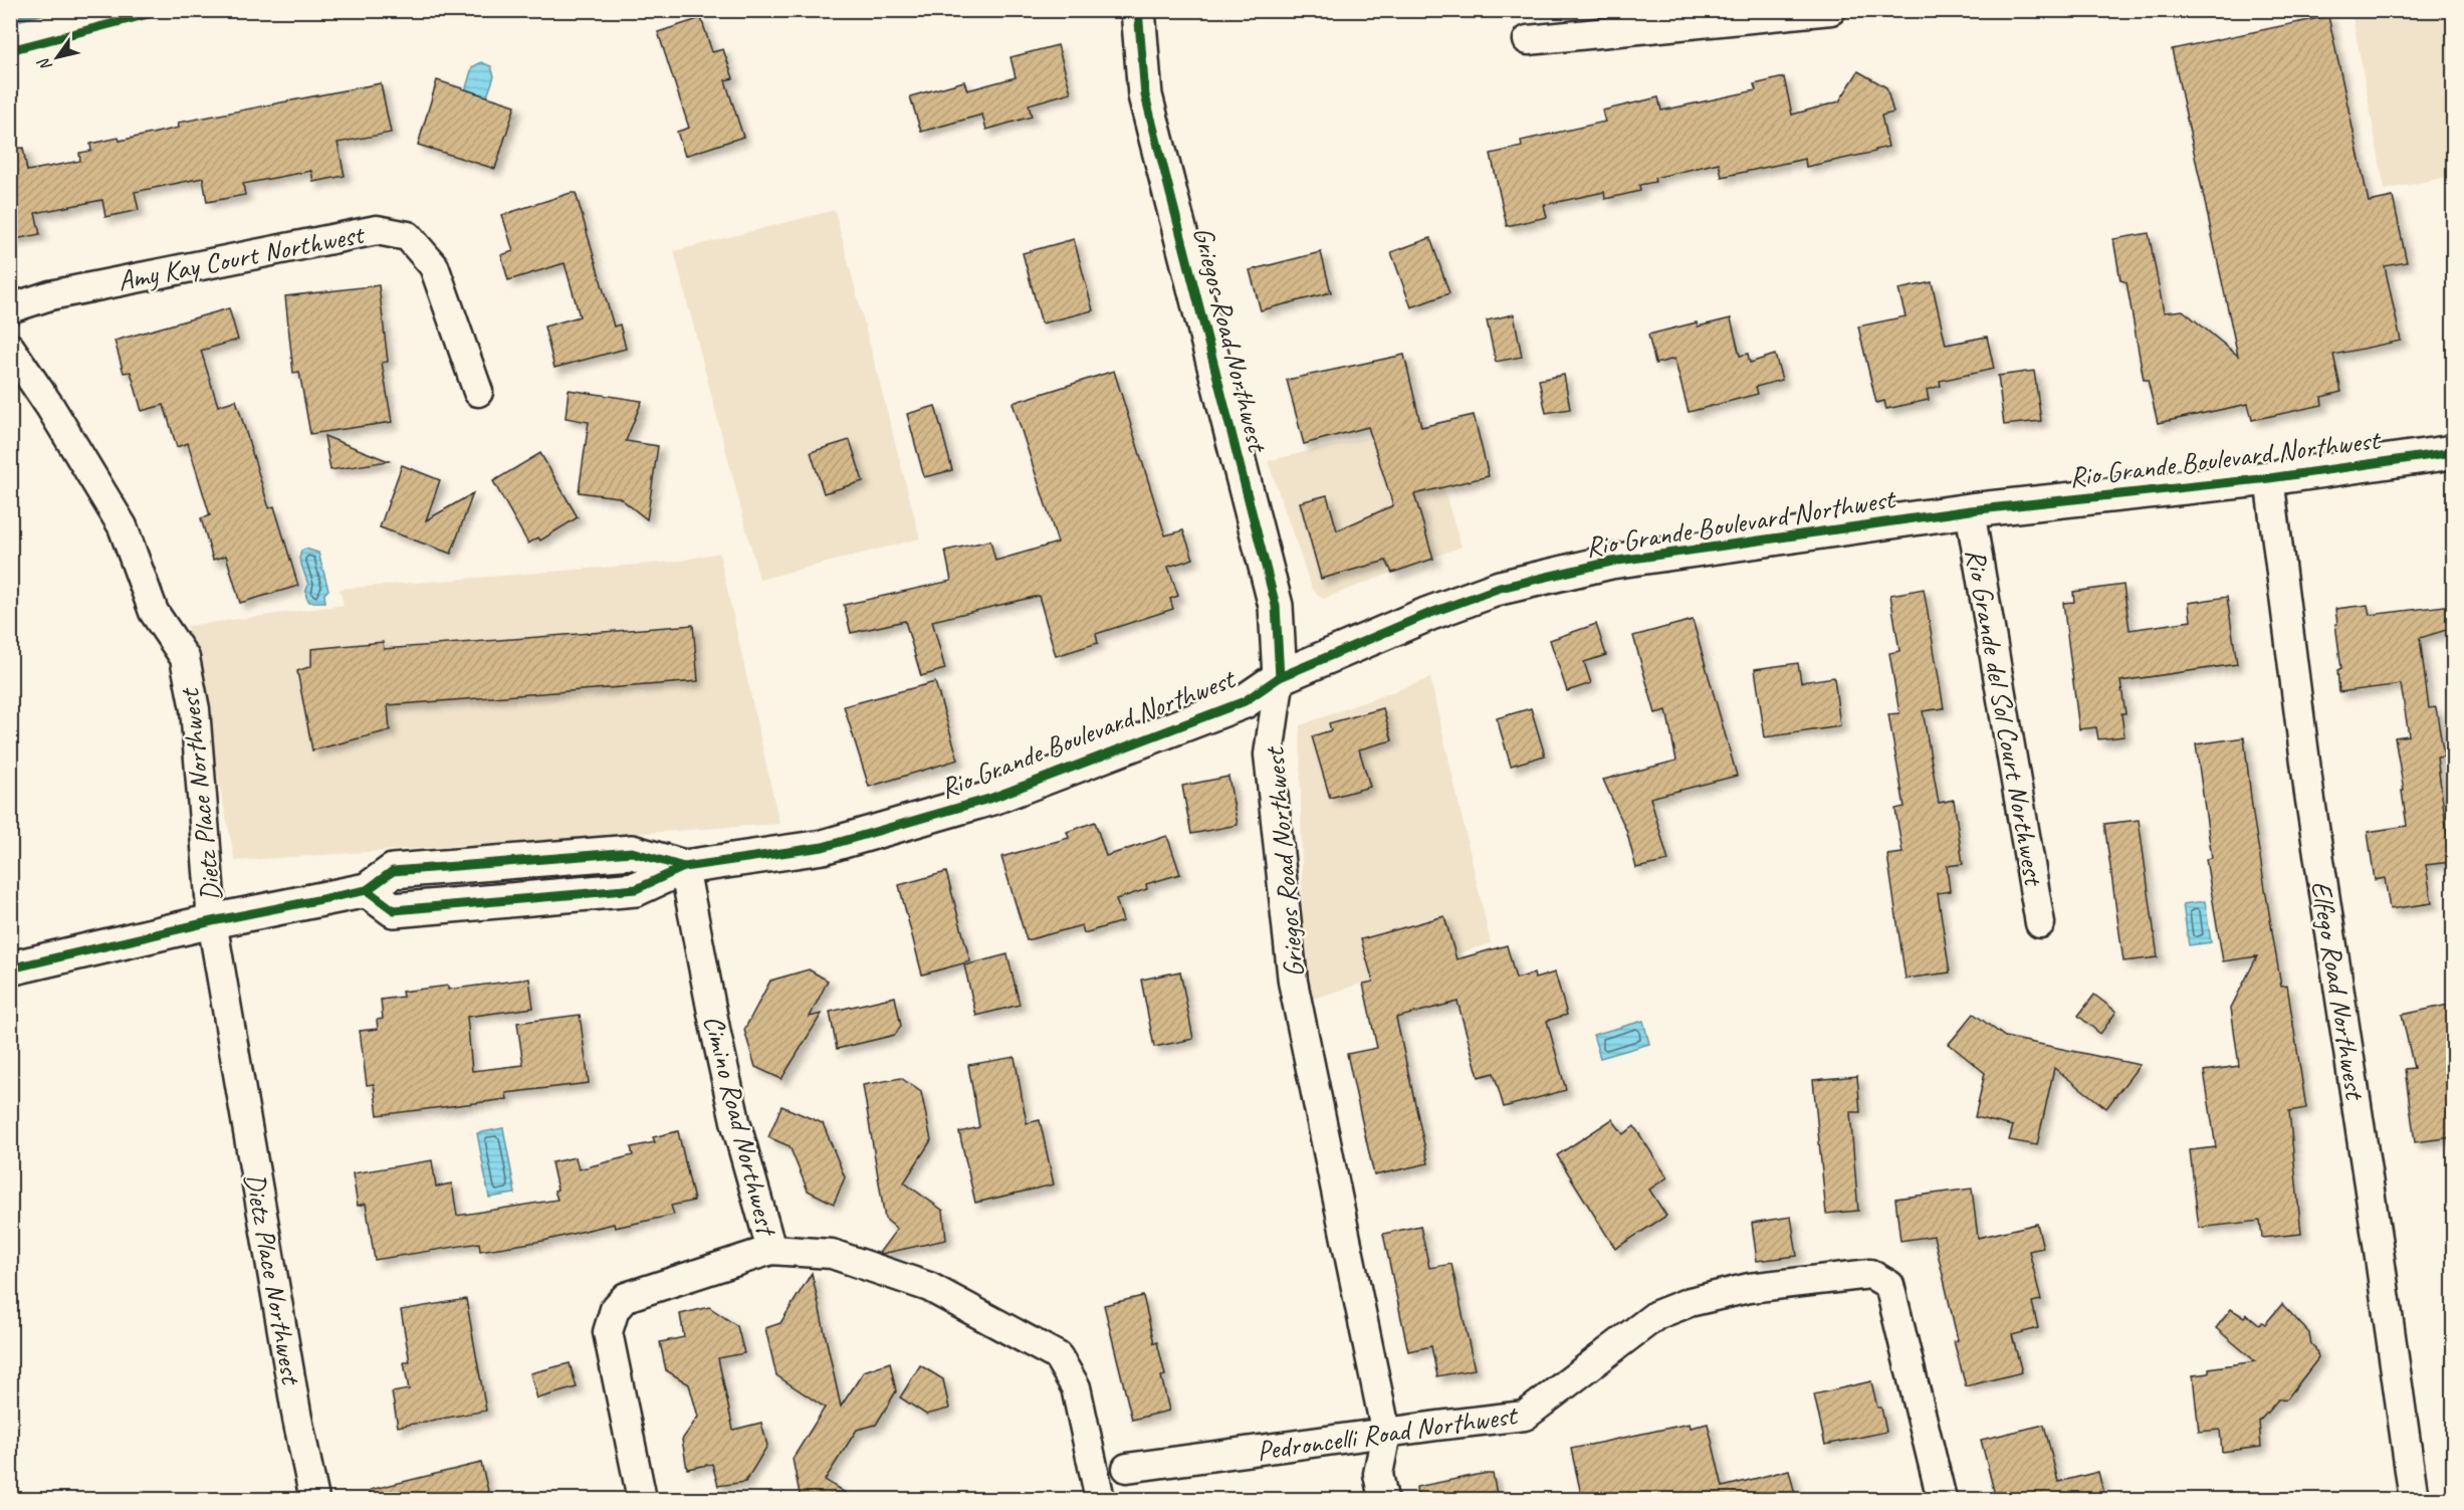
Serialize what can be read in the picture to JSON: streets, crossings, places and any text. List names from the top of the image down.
{
  "streets": {
    "main road": ["Griegos Road Northwest", "Rio Grande Boulevard Northwest"],
    "street": [
      "Amy Kay Court Northwest",
      "Rio Grande del Sol Court Northwest",
      "Dietz Place Northwest",
      "Elfego Road Northwest",
      "Cimino Road Northwest",
      "Pedroncelli Road Northwest"
    ]
  },
  "crossings": [
    ["Griegos Road Northwest", "Rio Grande Boulevard Northwest"],
    ["Griegos Road Northwest", "Pedroncelli Road Northwest"],
    ["Rio Grande Boulevard Northwest", "Rio Grande del Sol Court Northwest"],
    ["Rio Grande Boulevard Northwest", "Dietz Place Northwest"],
    ["Rio Grande Boulevard Northwest", "Elfego Road Northwest"],
    ["Rio Grande Boulevard Northwest", "Cimino Road Northwest"]
  ],
  "north": "bottom left"
}
